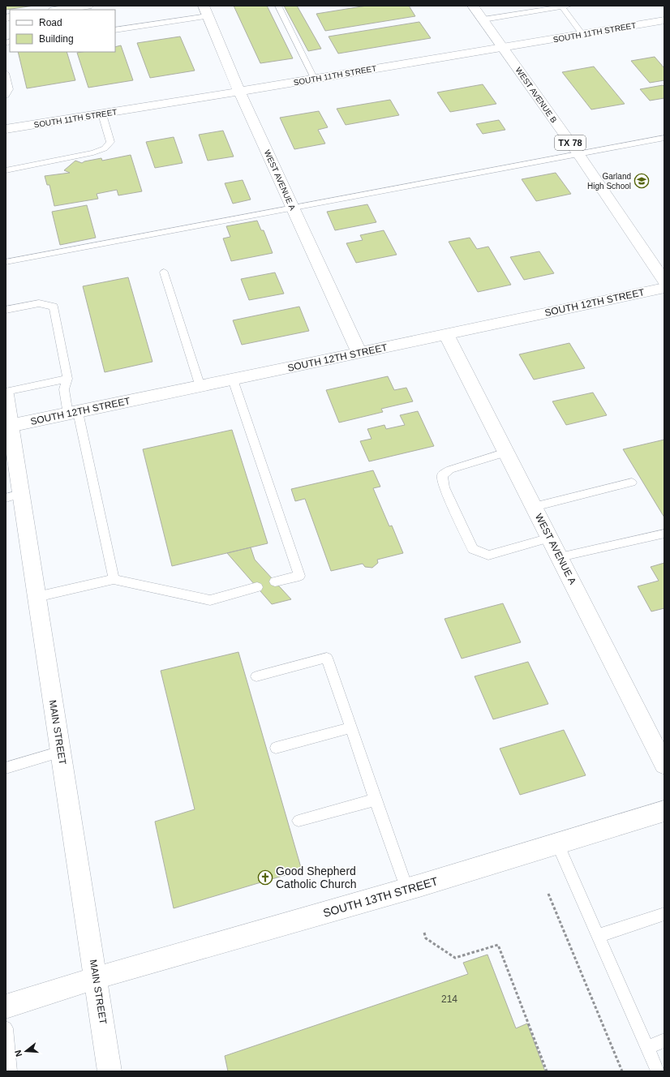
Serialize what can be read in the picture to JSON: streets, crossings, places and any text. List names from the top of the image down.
{
  "streets": {
    "street": [
      "SOUTH 11TH STREET",
      "WEST AVENUE B",
      "TX 78",
      "WEST AVENUE A",
      "SOUTH 12TH STREET",
      "MAIN STREET",
      "SOUTH 13TH STREET"
    ]
  },
  "crossings": [
    ["SOUTH 11TH STREET", "WEST AVENUE B"],
    ["SOUTH 11TH STREET", "WEST AVENUE A"],
    ["WEST AVENUE A", "SOUTH 12TH STREET"],
    ["SOUTH 12TH STREET", "MAIN STREET"],
    ["MAIN STREET", "SOUTH 13TH STREET"]
  ],
  "places": {
    "school or university": ["Garland High School"],
    "church": ["Good Shepherd Catholic Church"]
  },
  "house_numbers": ["214"],
  "legend": ["Road", "Building"],
  "north": "left"
}
